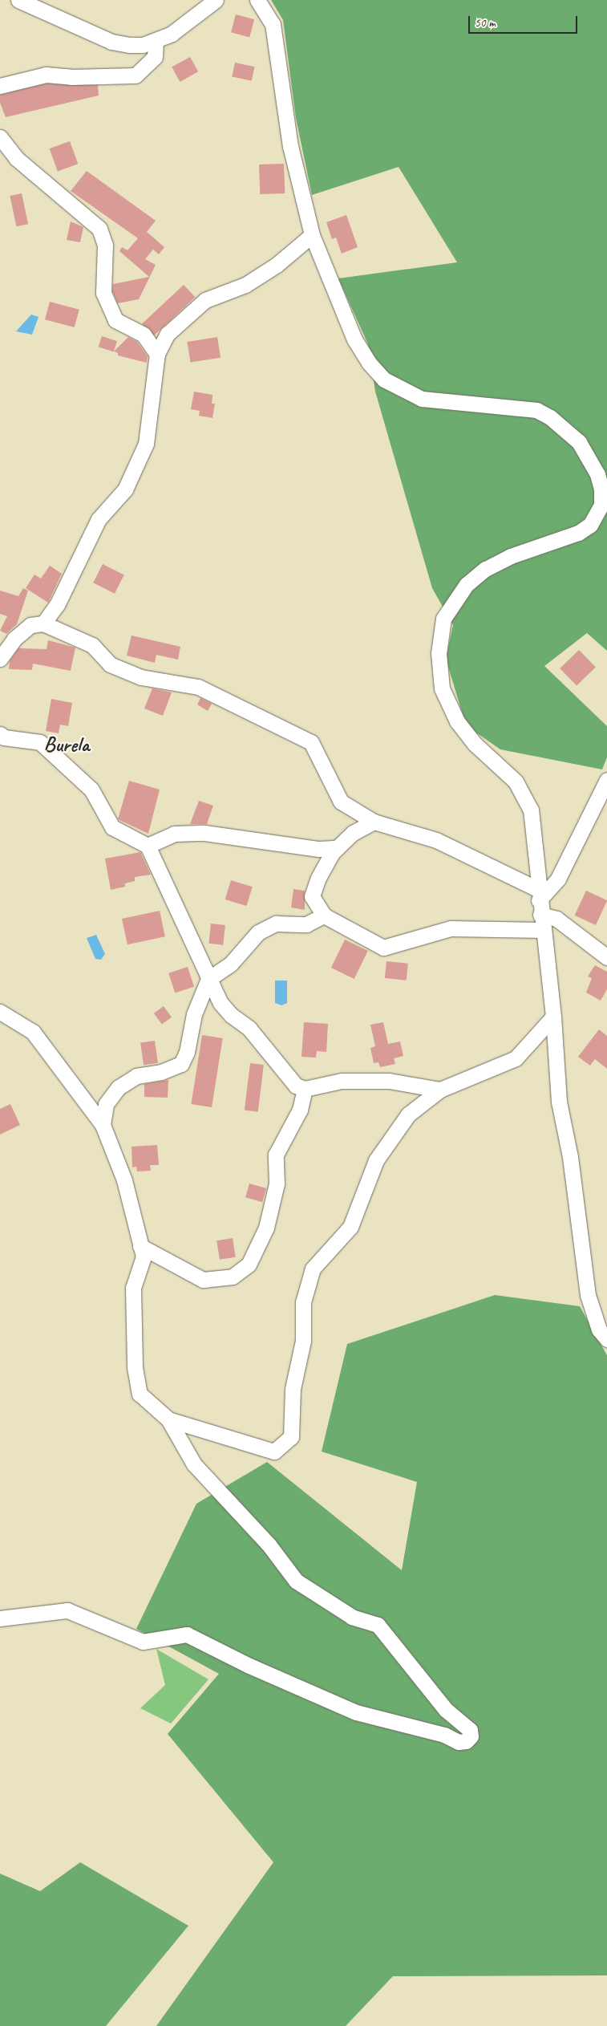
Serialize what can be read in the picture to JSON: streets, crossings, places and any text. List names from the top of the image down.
{
  "districts": ["Burela"],
  "scale_bar": "50 m"
}
